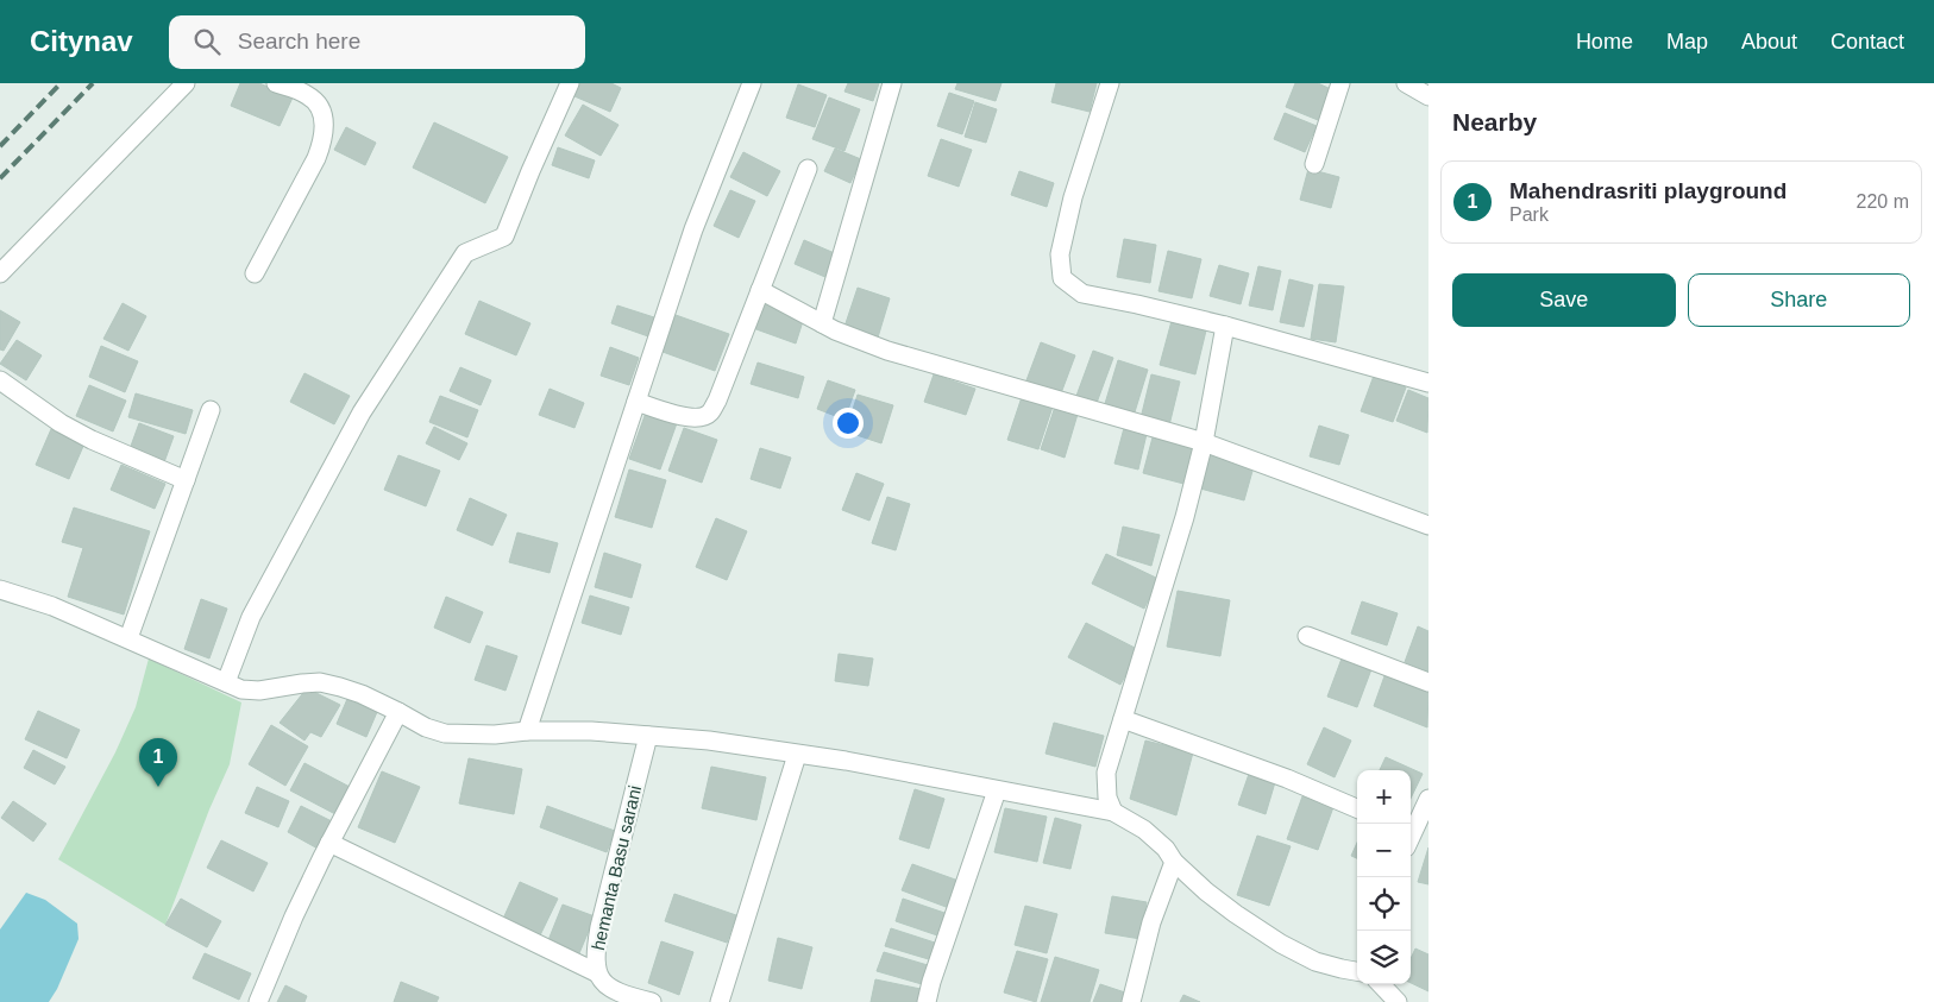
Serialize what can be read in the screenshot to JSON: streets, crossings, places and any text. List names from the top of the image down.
{
  "streets": {
    "street": ["hemanta Basu sarani"]
  },
  "page": {
    "header": "Citynav",
    "search": "Search here",
    "nav": [
      "Home",
      "Map",
      "About",
      "Contact"
    ],
    "heading": "Nearby",
    "list": [
      {
        "mark": "1",
        "name": "Mahendrasriti playground",
        "note": "Park",
        "value": "220 m"
      }
    ],
    "buttons": ["Save", "Share"],
    "pins": "1",
    "map_buttons": ["+", "−"]
  }
}
